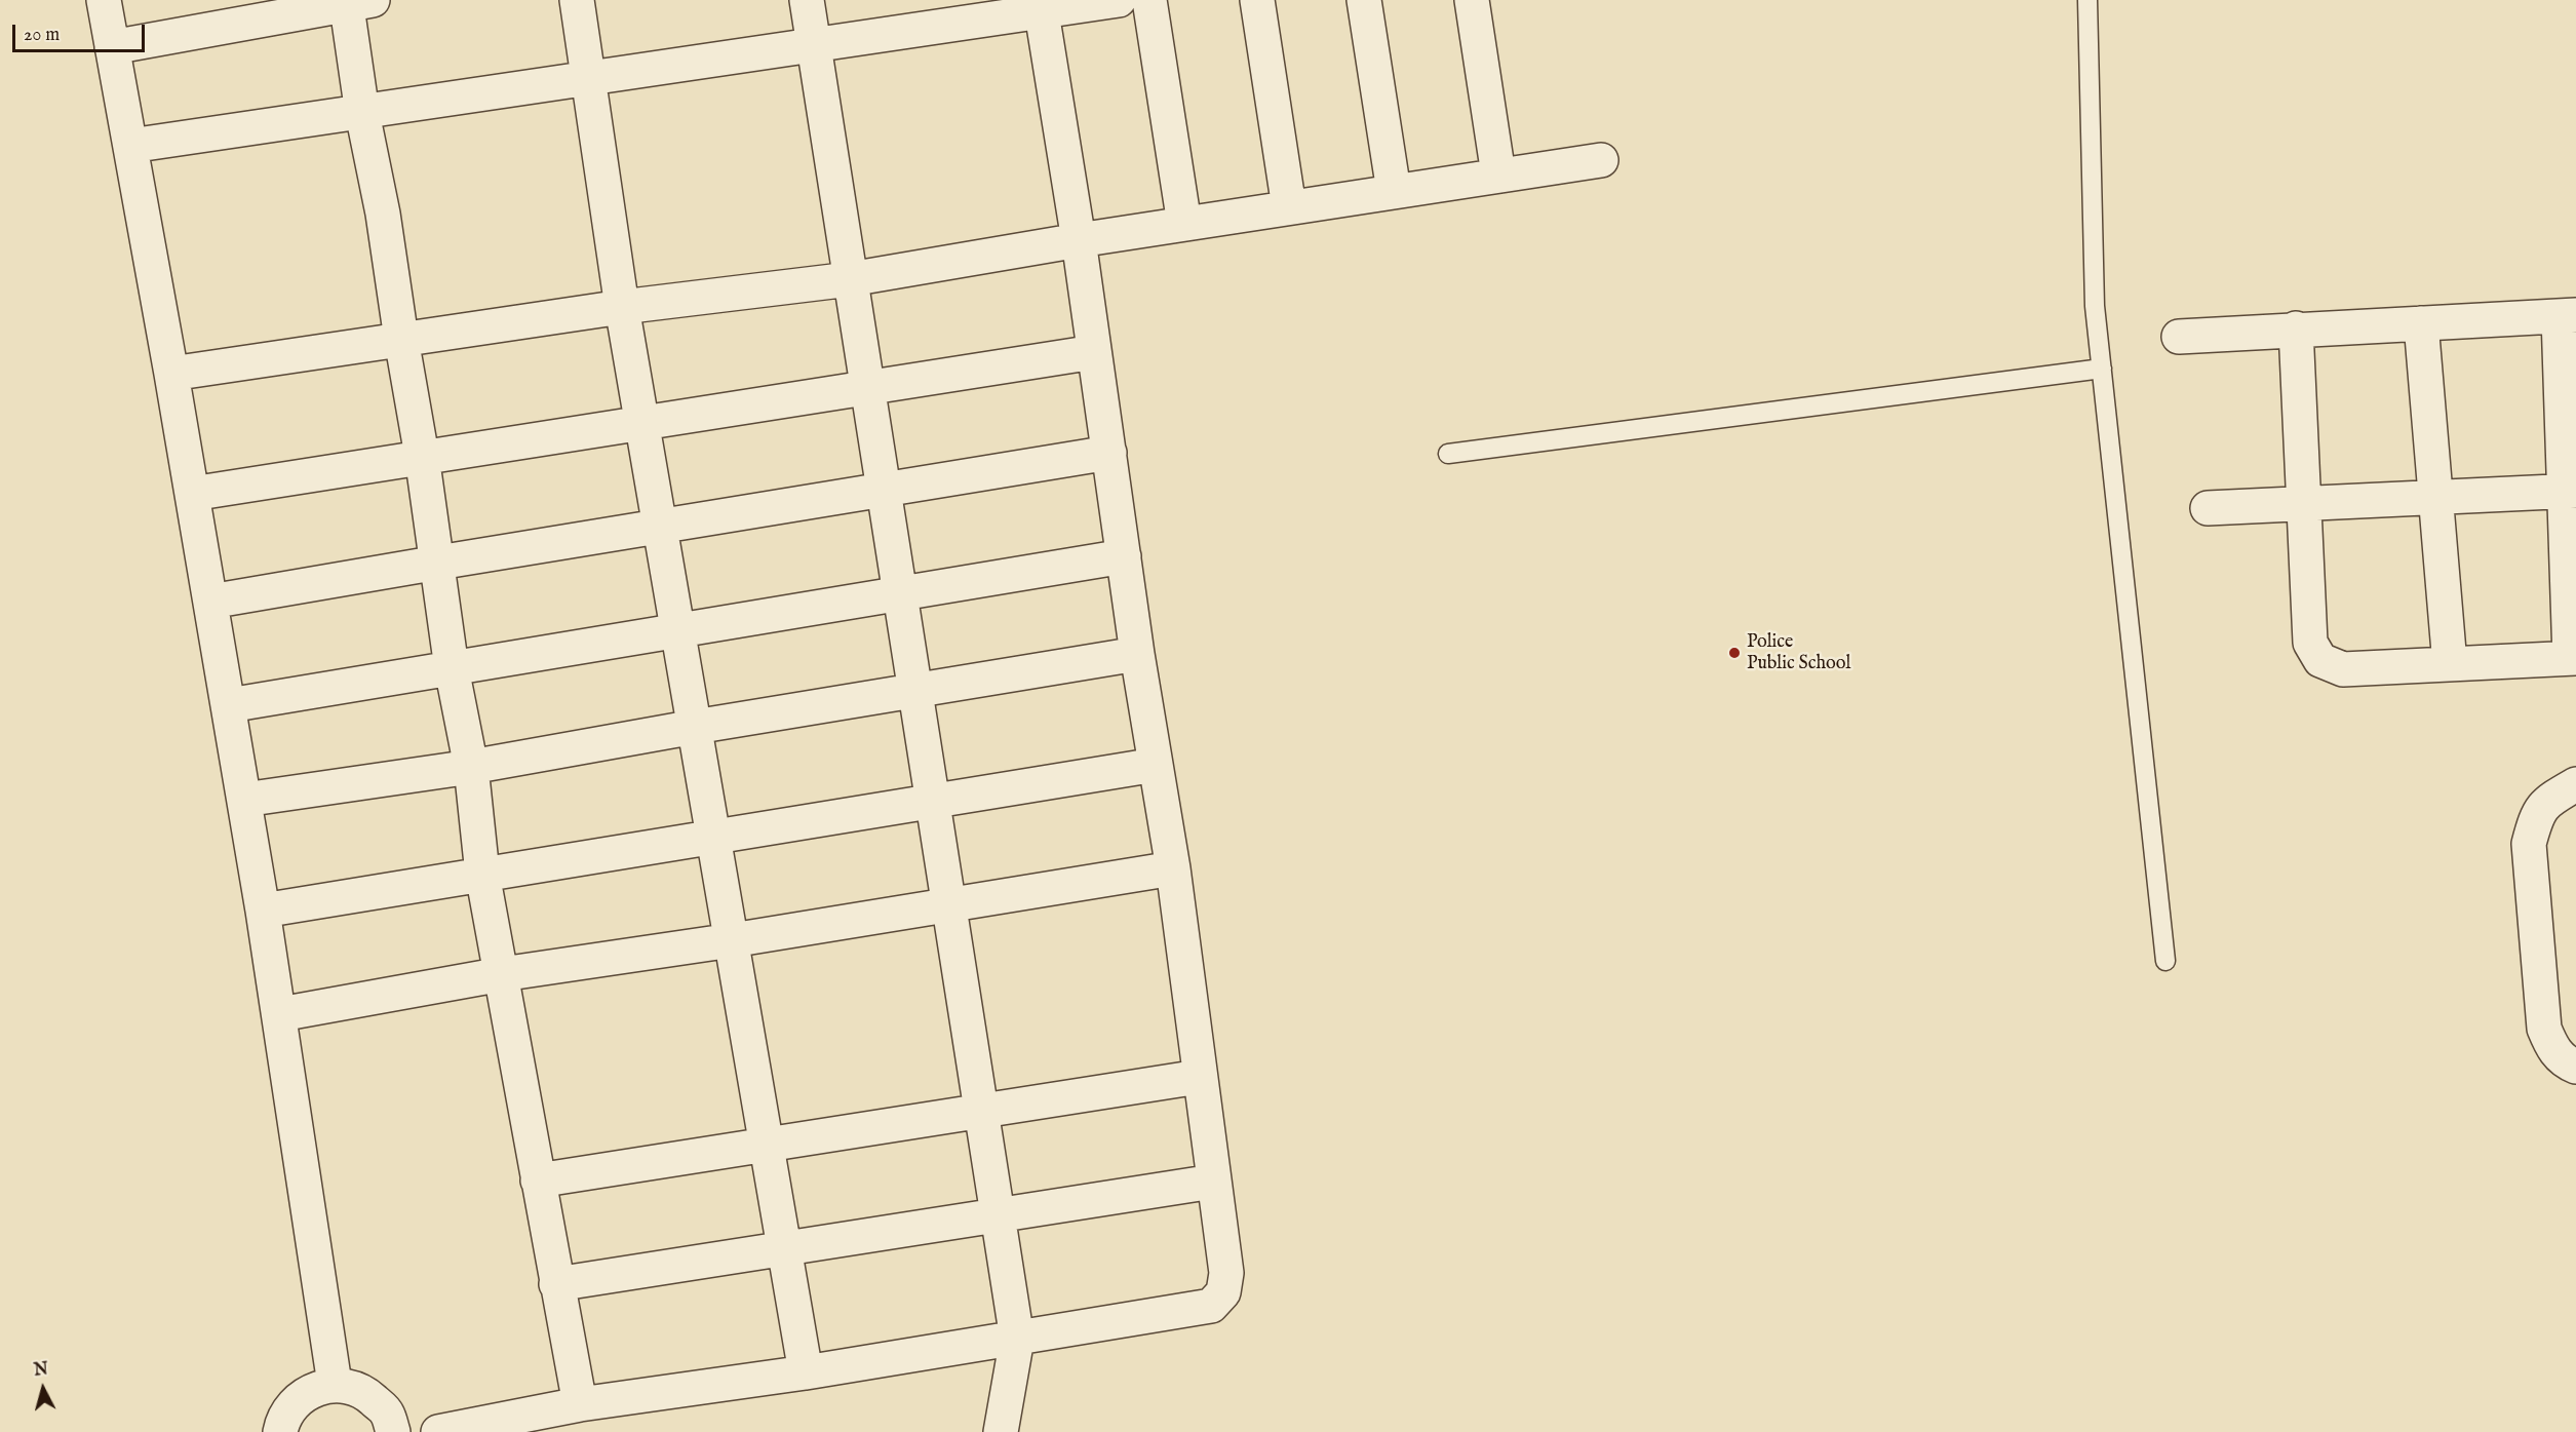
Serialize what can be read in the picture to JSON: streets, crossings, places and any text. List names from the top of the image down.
{
  "places": ["Police Public School"],
  "scale_bar": "20 m",
  "north": "top"
}
